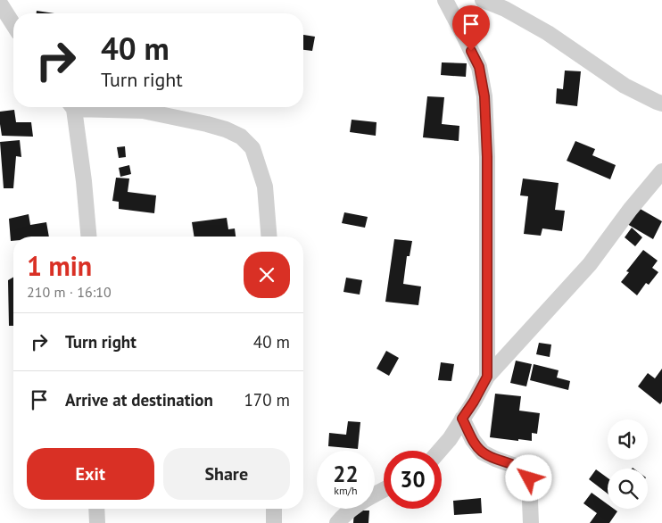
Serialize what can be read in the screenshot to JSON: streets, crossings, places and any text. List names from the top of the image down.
{
  "page": {
    "turn": ["40 m", "Turn right"],
    "heading": ["1 min", "210 m · 16:10"],
    "list": [
      {
        "name": "Turn right",
        "value": "40 m"
      },
      {
        "name": "Arrive at destination",
        "value": "170 m"
      }
    ],
    "buttons": ["Exit", "Share"],
    "speed": "22 km/h",
    "limit": "30"
  }
}
